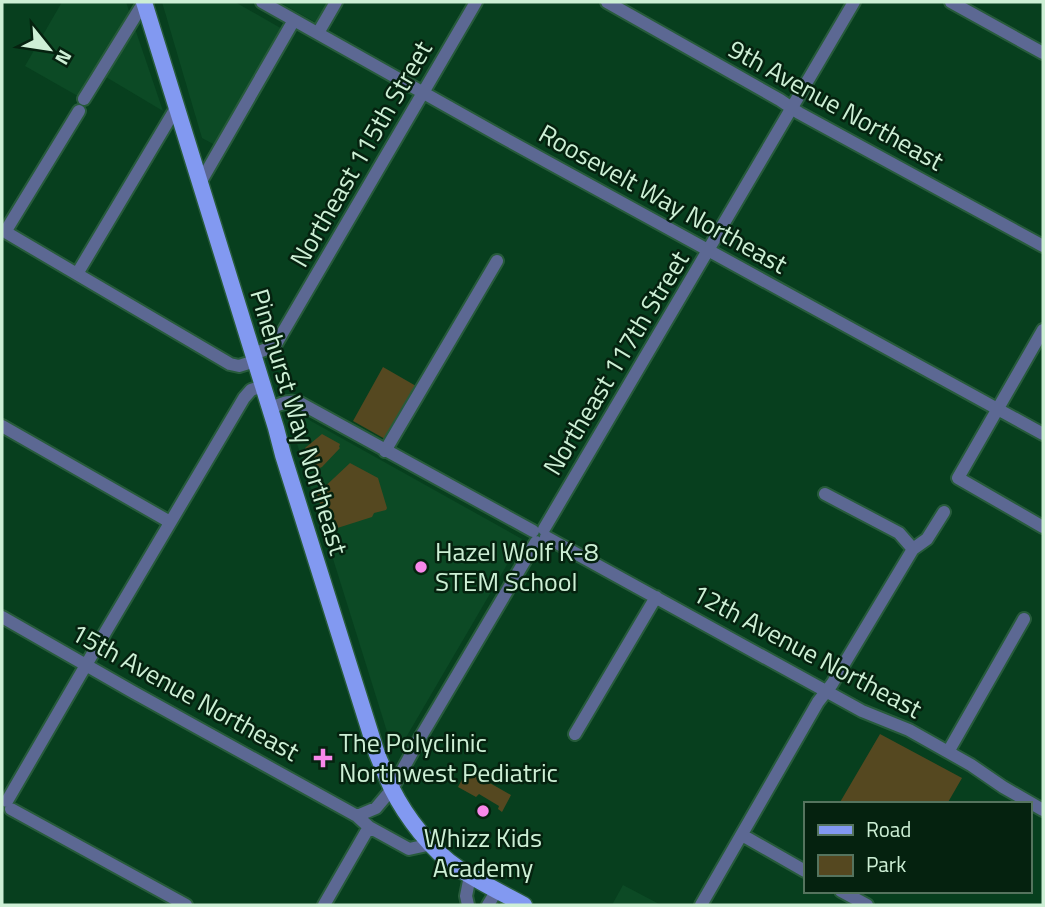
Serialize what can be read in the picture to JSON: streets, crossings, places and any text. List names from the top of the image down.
{
  "streets": {
    "main road": ["Pinehurst Way Northeast"],
    "street": [
      "9th Avenue Northeast",
      "Northeast 115th Street",
      "Roosevelt Way Northeast",
      "Northeast 117th Street",
      "12th Avenue Northeast",
      "15th Avenue Northeast"
    ]
  },
  "crossings": [
    ["9th Avenue Northeast", "Northeast 117th Street"],
    ["Northeast 115th Street", "Roosevelt Way Northeast"],
    ["Northeast 115th Street", "Pinehurst Way Northeast"],
    ["Roosevelt Way Northeast", "Northeast 117th Street"],
    ["Northeast 117th Street", "Pinehurst Way Northeast"],
    ["Northeast 117th Street", "12th Avenue Northeast"],
    ["Northeast 117th Street", "15th Avenue Northeast"],
    ["Pinehurst Way Northeast", "12th Avenue Northeast"],
    ["Pinehurst Way Northeast", "15th Avenue Northeast"]
  ],
  "places": {
    "other": ["Hazel Wolf K-8 STEM School", "Whizz Kids Academy"],
    "health": ["The Polyclinic Northwest Pediatric"]
  },
  "legend": ["Road", "Park"],
  "north": "bottom right"
}
